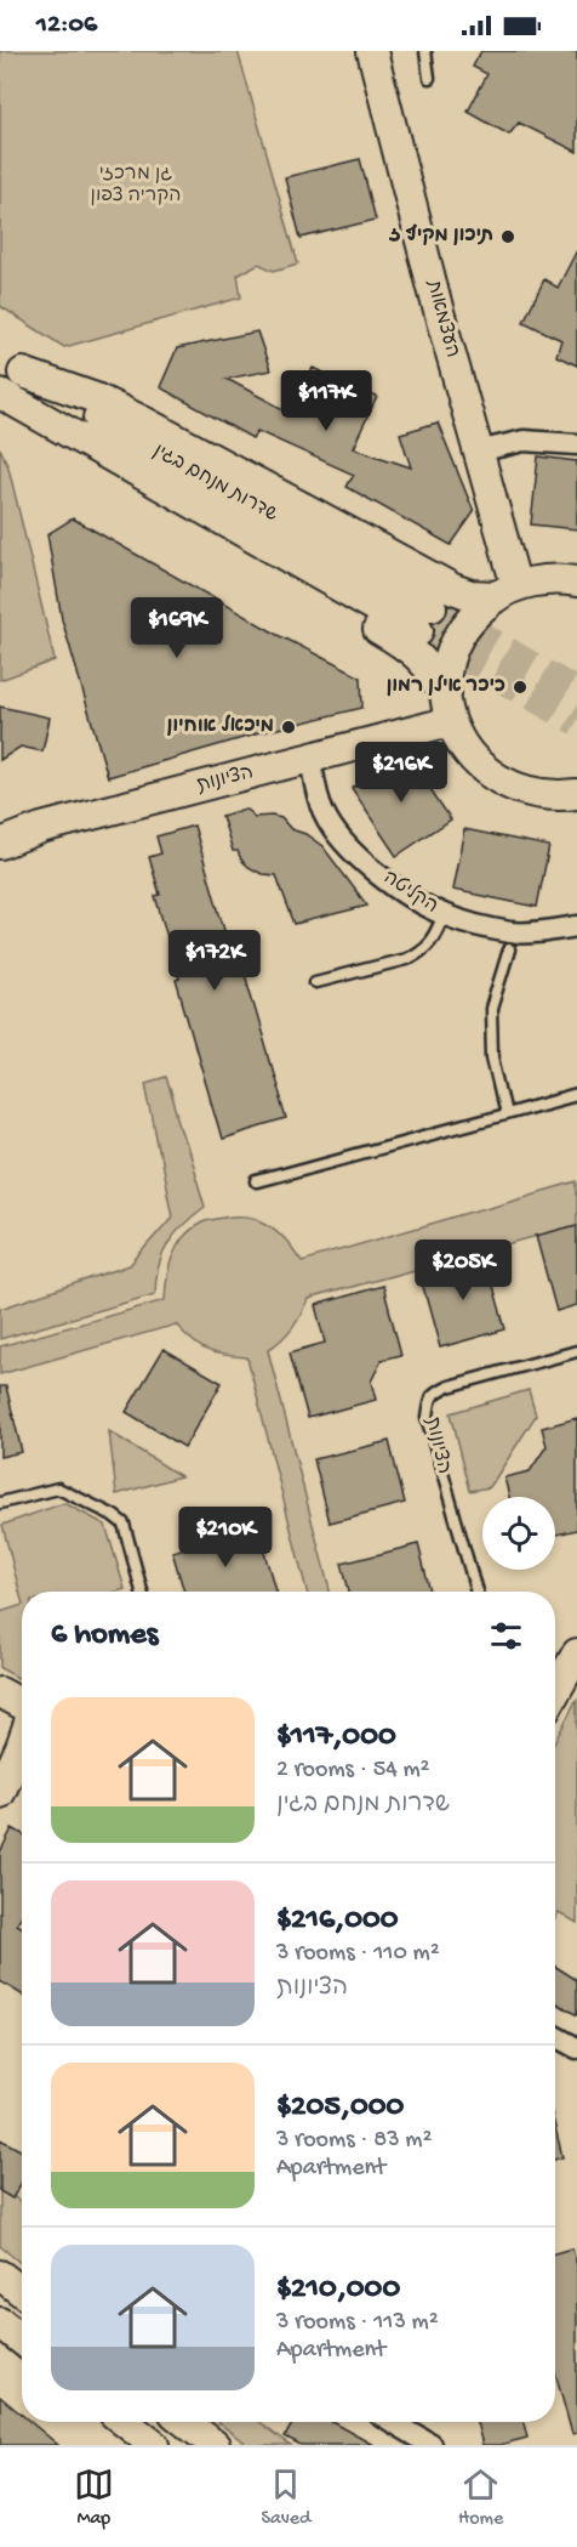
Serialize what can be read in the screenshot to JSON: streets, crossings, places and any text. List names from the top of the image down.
{
  "streets": {
    "main road": ["העצמאות", "שדרות מנחם בגין", "הציונות"],
    "street": ["הקליטה"]
  },
  "crossings": [
    ["הציונות", "הקליטה"]
  ],
  "parks": ["גן מרכזי הקריה צפון"],
  "places": ["תיכון מקיף ז", "כיכר אילן רמון", "מיכאל אוחיון"],
  "page": {
    "status": "12:06",
    "price": [
      "$117K",
      "$169K",
      "$216K",
      "$172K",
      "$205K",
      "$210K"
    ],
    "heading": "6 homes",
    "list": [
      {
        "name": "$117,000",
        "note": "2 rooms · 54 m² · שדרות מנחם בגין"
      },
      {
        "name": "$216,000",
        "note": "3 rooms · 110 m² · הציונות"
      },
      {
        "name": "$205,000",
        "note": "3 rooms · 83 m² · Apartment"
      },
      {
        "name": "$210,000",
        "note": "3 rooms · 113 m² · Apartment"
      }
    ],
    "tabs": ["Map", "Saved", "Home"]
  }
}
